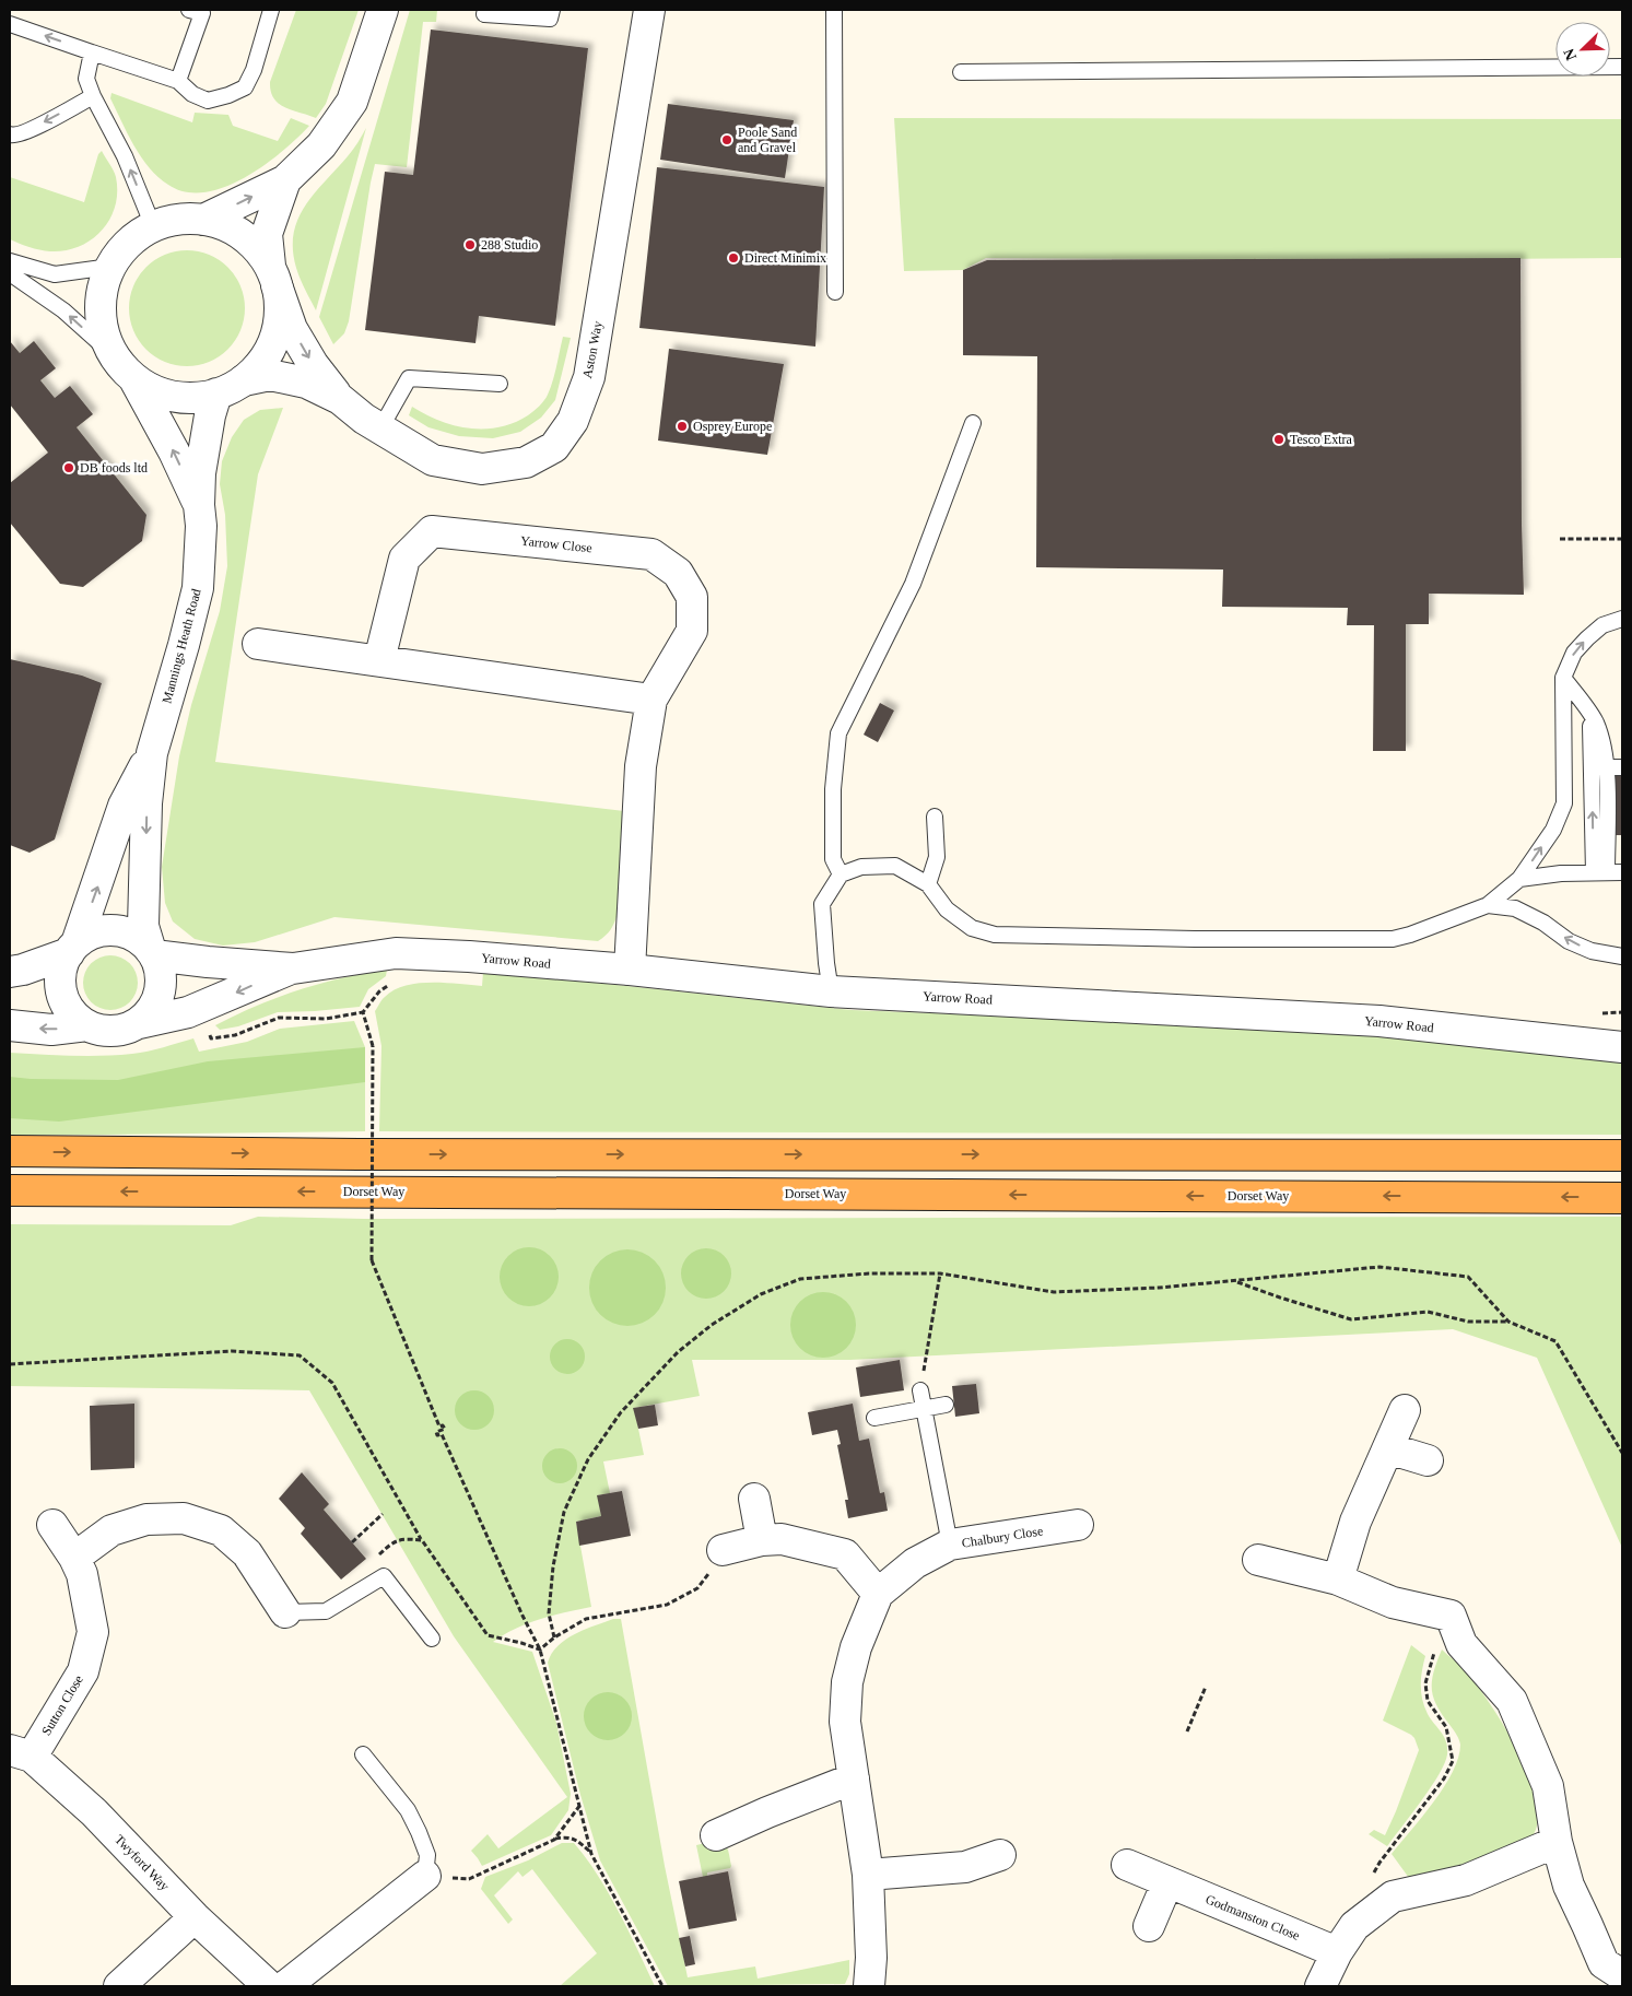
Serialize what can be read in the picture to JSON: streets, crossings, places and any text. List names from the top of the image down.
{
  "streets": {
    "highway": ["Dorset Way"],
    "street": [
      "Aston Way",
      "Yarrow Close",
      "Mannings Heath Road",
      "Yarrow Road",
      "Chalbury Close",
      "Sutton Close",
      "Twyford Way",
      "Godmanston Close"
    ]
  },
  "crossings": [
    ["Aston Way", "Mannings Heath Road"],
    ["Yarrow Close", "Yarrow Road"],
    ["Mannings Heath Road", "Yarrow Road"],
    ["Sutton Close", "Twyford Way"]
  ],
  "places": [
    "Poole Sand and Gravel",
    "288 Studio",
    "Direct Minimix",
    "Osprey Europe",
    "Tesco Extra",
    "DB foods ltd"
  ],
  "north": "bottom left"
}
